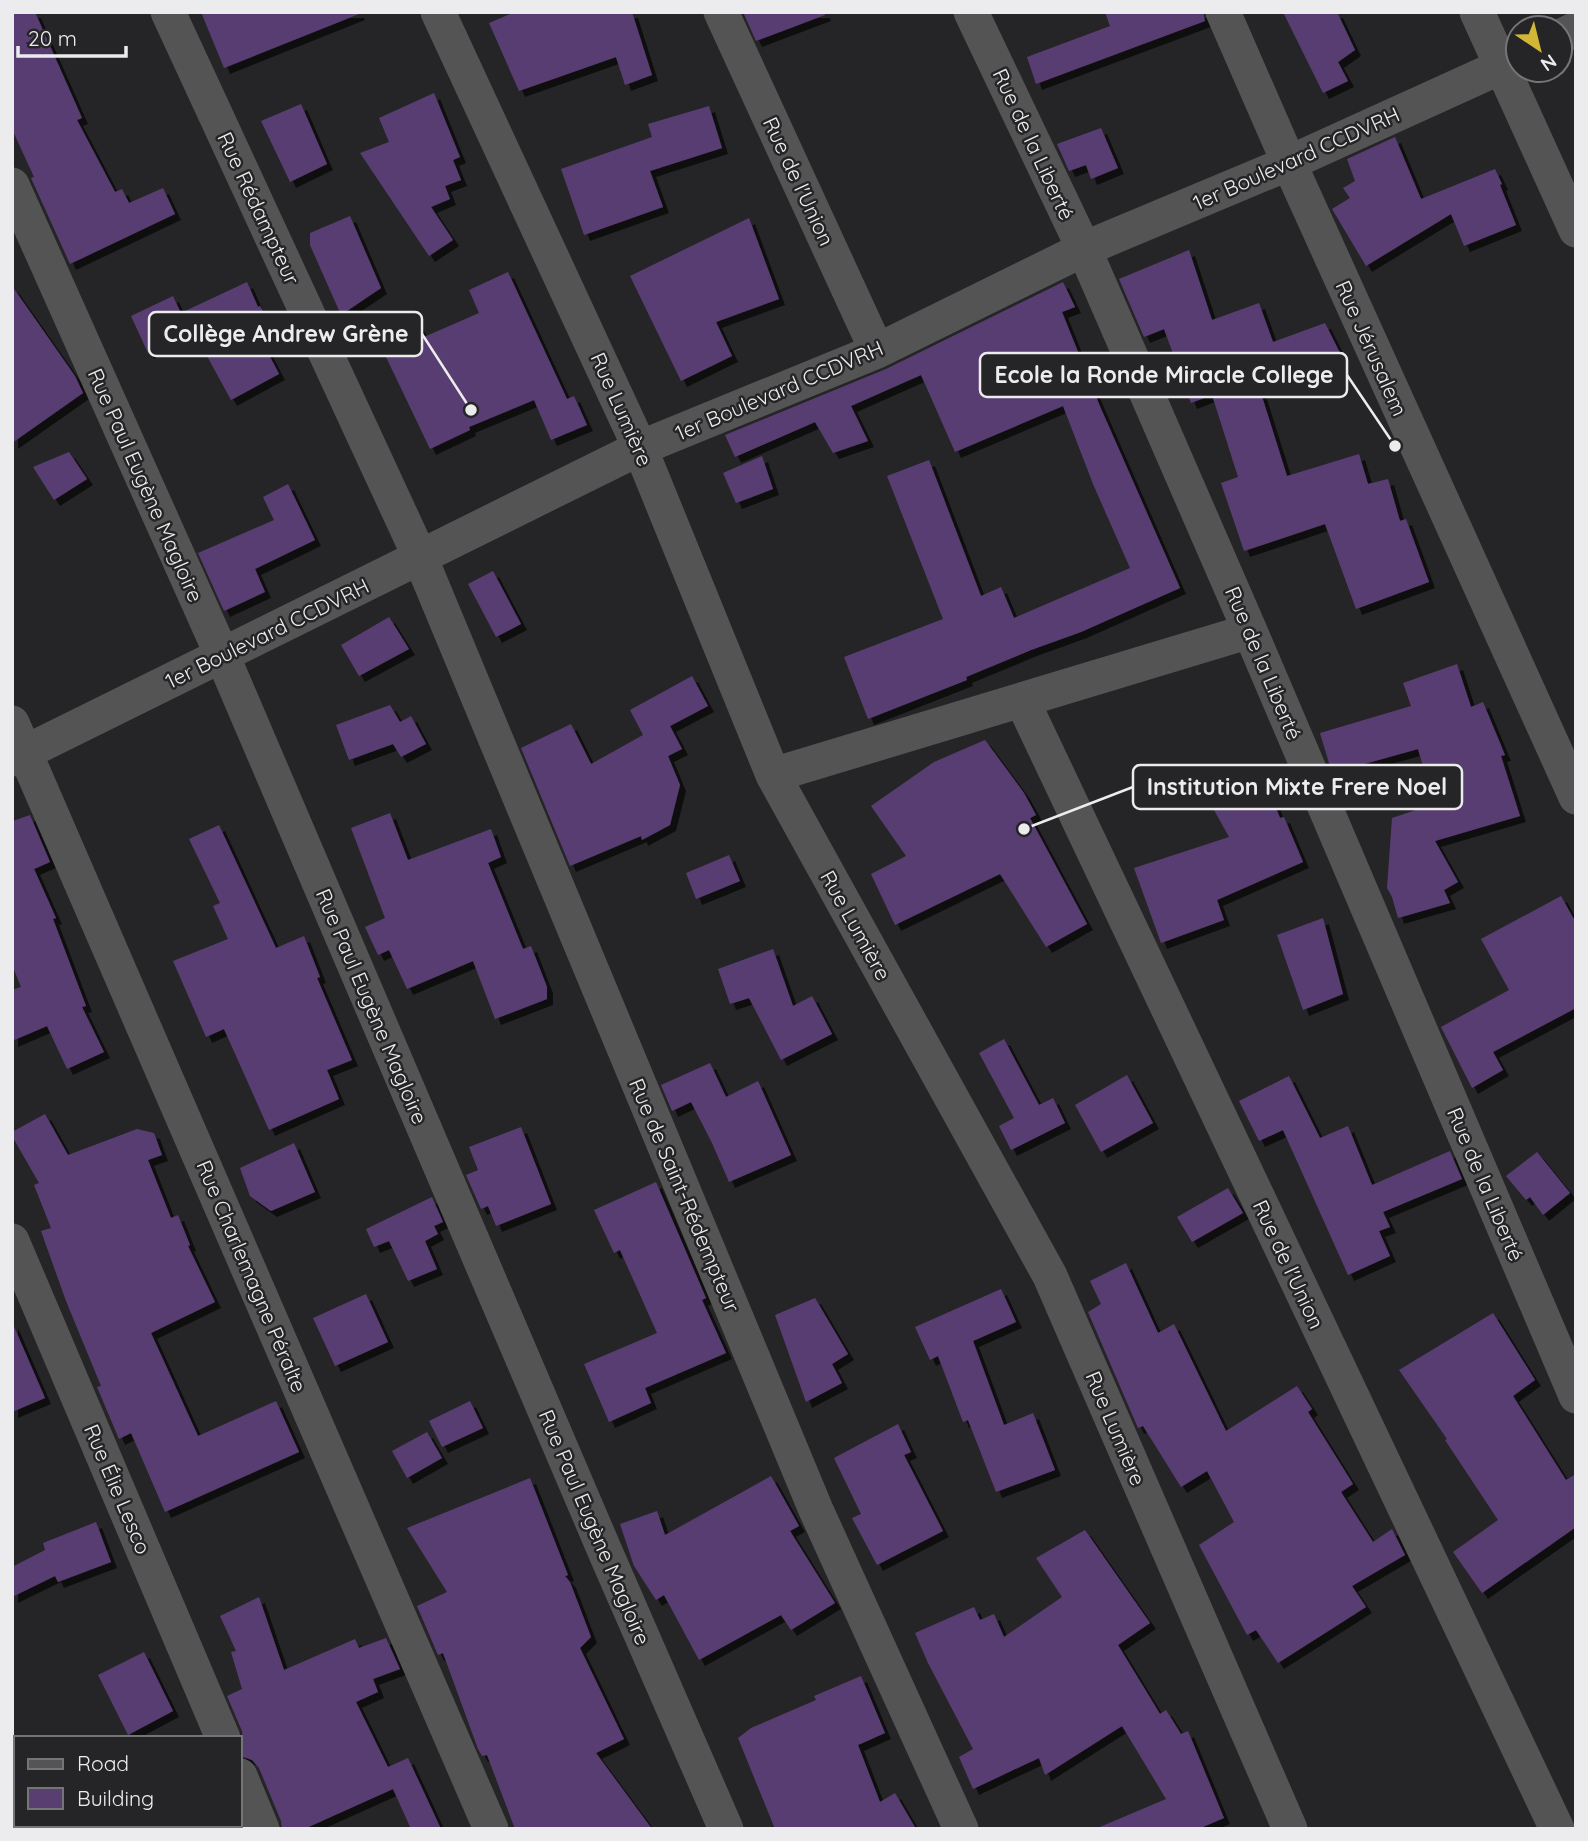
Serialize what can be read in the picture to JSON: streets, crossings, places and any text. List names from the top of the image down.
{
  "streets": {
    "street": [
      "Rue de la Liberté",
      "1er Boulevard CCDVRH",
      "Rue de l'Union",
      "Rue Rédampteur",
      "Rue Jérusalem",
      "Rue Lumière",
      "Rue Paul Eugène Magloire",
      "Rue de Saint-Rédempteur",
      "Rue Charlemagne Péralte",
      "Rue Élie Lesco"
    ]
  },
  "crossings": [
    ["Rue de la Liberté", "1er Boulevard CCDVRH"],
    ["1er Boulevard CCDVRH", "Rue de l'Union"],
    ["1er Boulevard CCDVRH", "Rue Rédampteur"],
    ["1er Boulevard CCDVRH", "Rue Jérusalem"],
    ["1er Boulevard CCDVRH", "Rue Lumière"],
    ["1er Boulevard CCDVRH", "Rue Paul Eugène Magloire"],
    ["1er Boulevard CCDVRH", "Rue de Saint-Rédempteur"],
    ["1er Boulevard CCDVRH", "Rue Charlemagne Péralte"],
    ["Rue Rédampteur", "Rue de Saint-Rédempteur"]
  ],
  "places": ["Collège Andrew Grène", "Ecole la Ronde Miracle College", "Institution Mixte Frere Noel"],
  "legend": ["Road", "Building"],
  "scale_bar": "20 m",
  "north": "bottom right"
}
